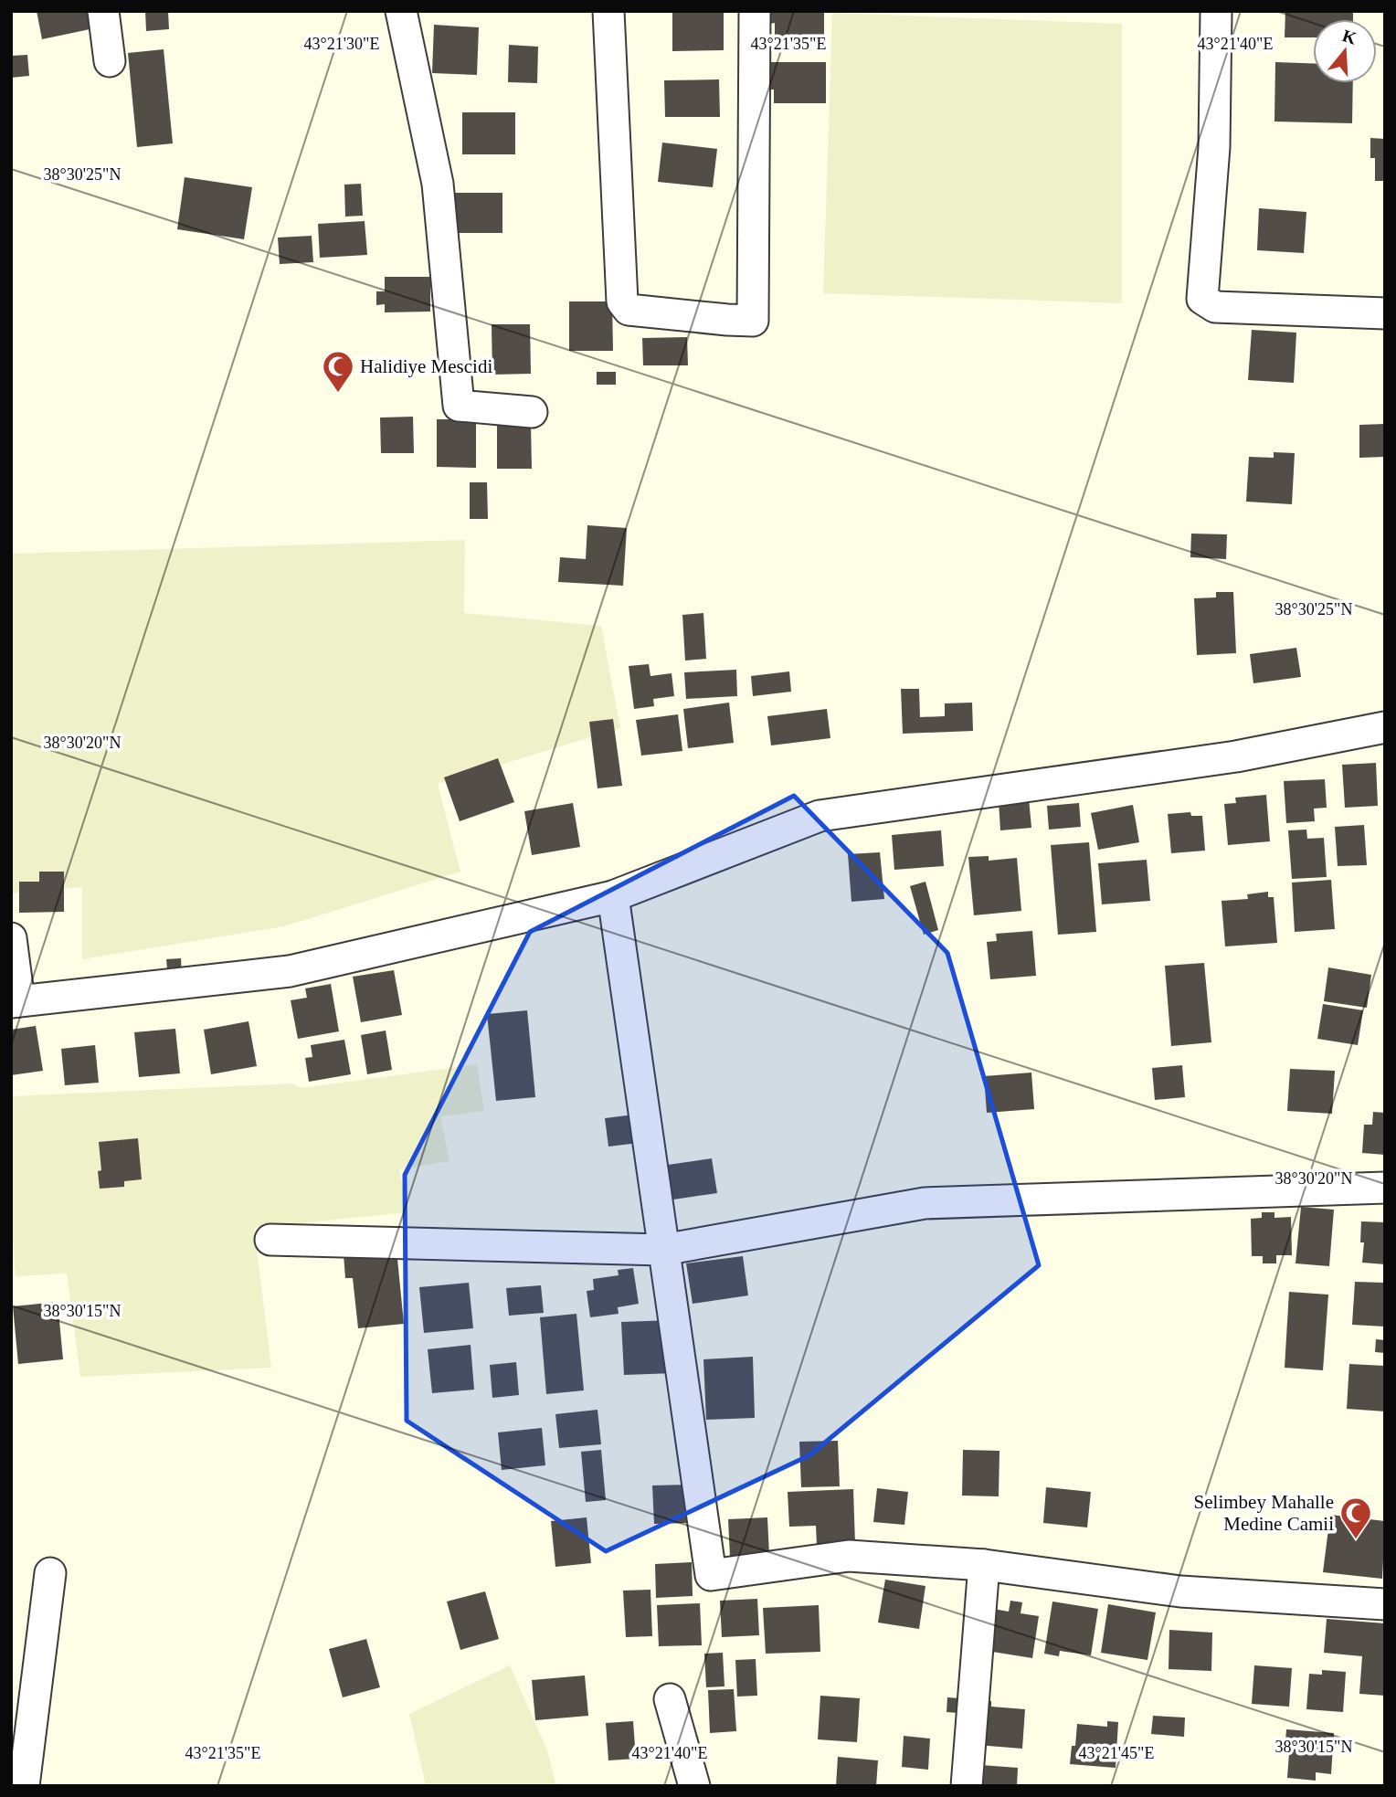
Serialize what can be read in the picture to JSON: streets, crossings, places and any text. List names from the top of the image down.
{
  "places": {
    "mosque": ["Halidiye Mescidi", "Selimbey Mahalle Medine Camii"]
  },
  "north": "top",
  "coordinates": [
    "43°21'30\"E",
    "43°21'35\"E",
    "43°21'40\"E",
    "38°30'25\"N",
    "38°30'20\"N",
    "38°30'15\"N",
    "43°21'45\"E"
  ]
}
